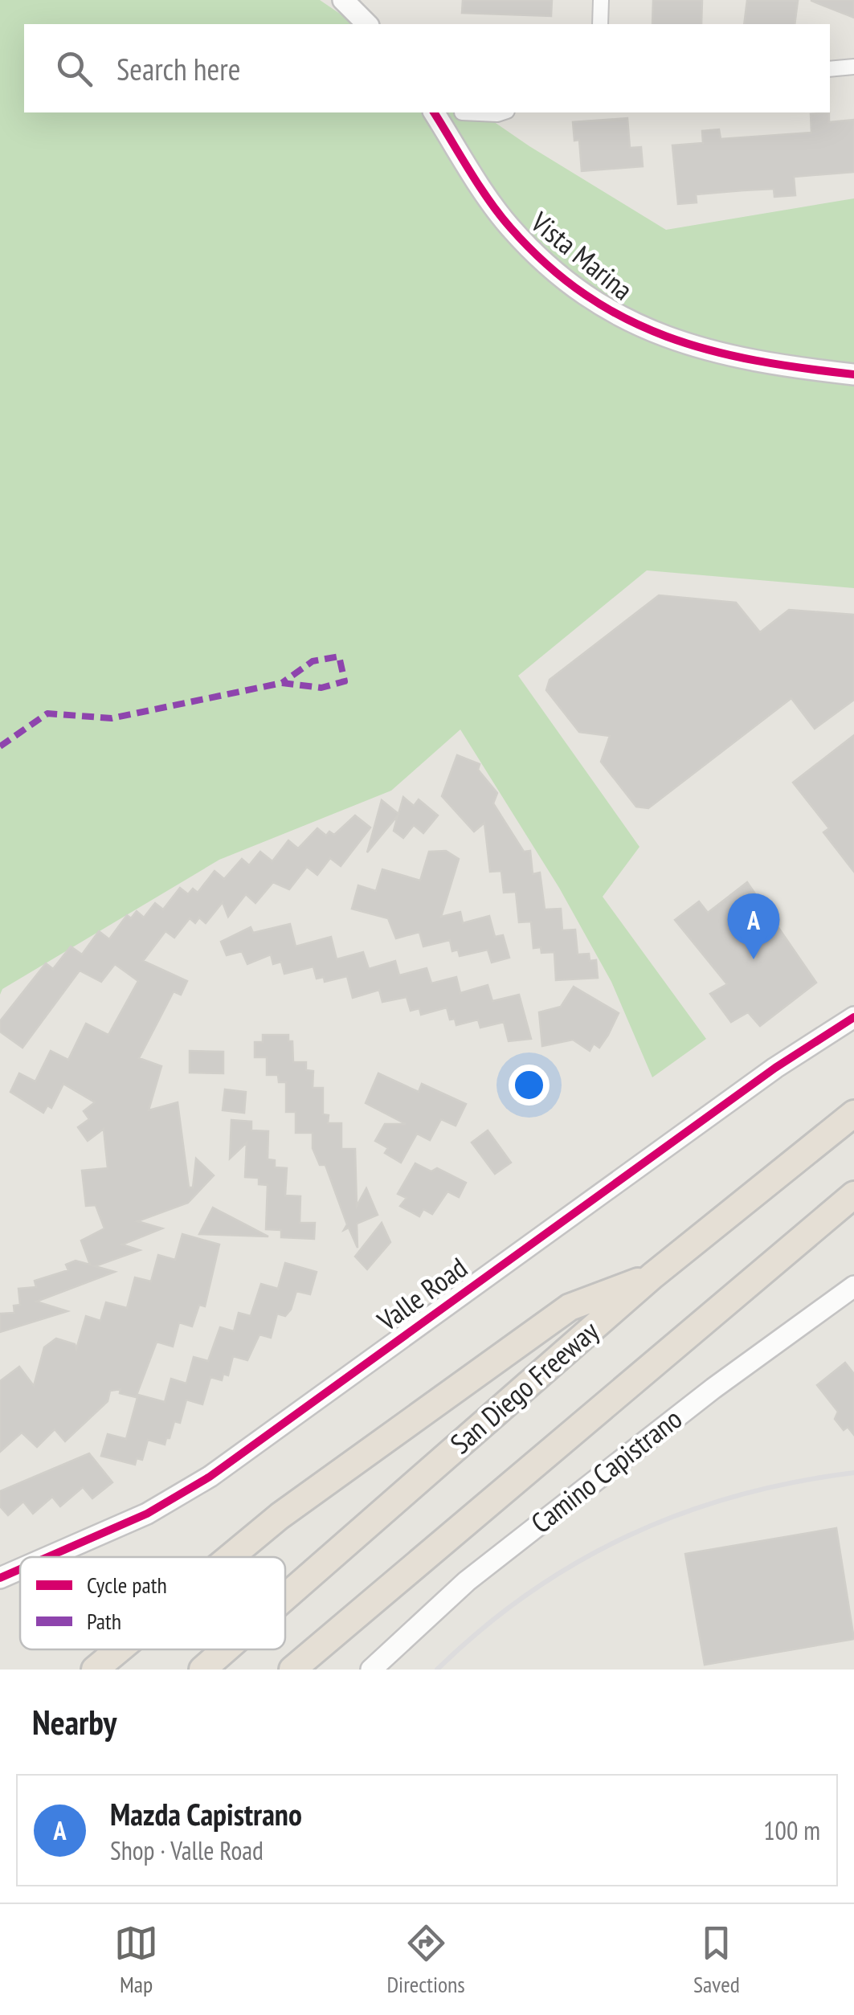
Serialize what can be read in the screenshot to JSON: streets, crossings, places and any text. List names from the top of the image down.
{
  "streets": {
    "highway": ["San Diego Freeway"],
    "street": ["Vista Marina", "Valle Road", "Camino Capistrano"]
  },
  "legend": ["Cycle path", "Path"],
  "page": {
    "search": "Search here",
    "pins": "A",
    "heading": "Nearby",
    "list": [
      {
        "mark": "A",
        "name": "Mazda Capistrano",
        "note": "Shop · Valle Road",
        "value": "100 m"
      }
    ],
    "nav": ["Map", "Directions", "Saved"]
  }
}
